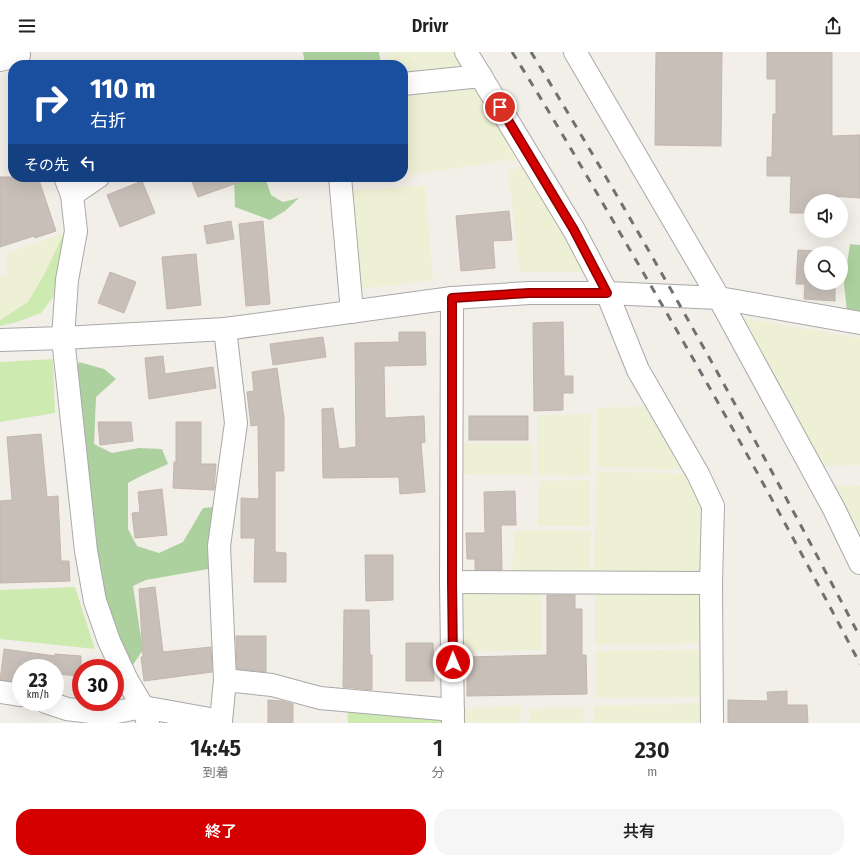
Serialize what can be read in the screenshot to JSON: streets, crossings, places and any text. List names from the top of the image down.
{
  "page": {
    "header": "Drivr",
    "turn": ["110 m", "右折"],
    "then": "その先",
    "speed": "23 km/h",
    "limit": "30",
    "eta": [
      "14:45",
      "到着",
      "1",
      "分",
      "230",
      "m"
    ],
    "buttons": ["終了", "共有"]
  }
}
